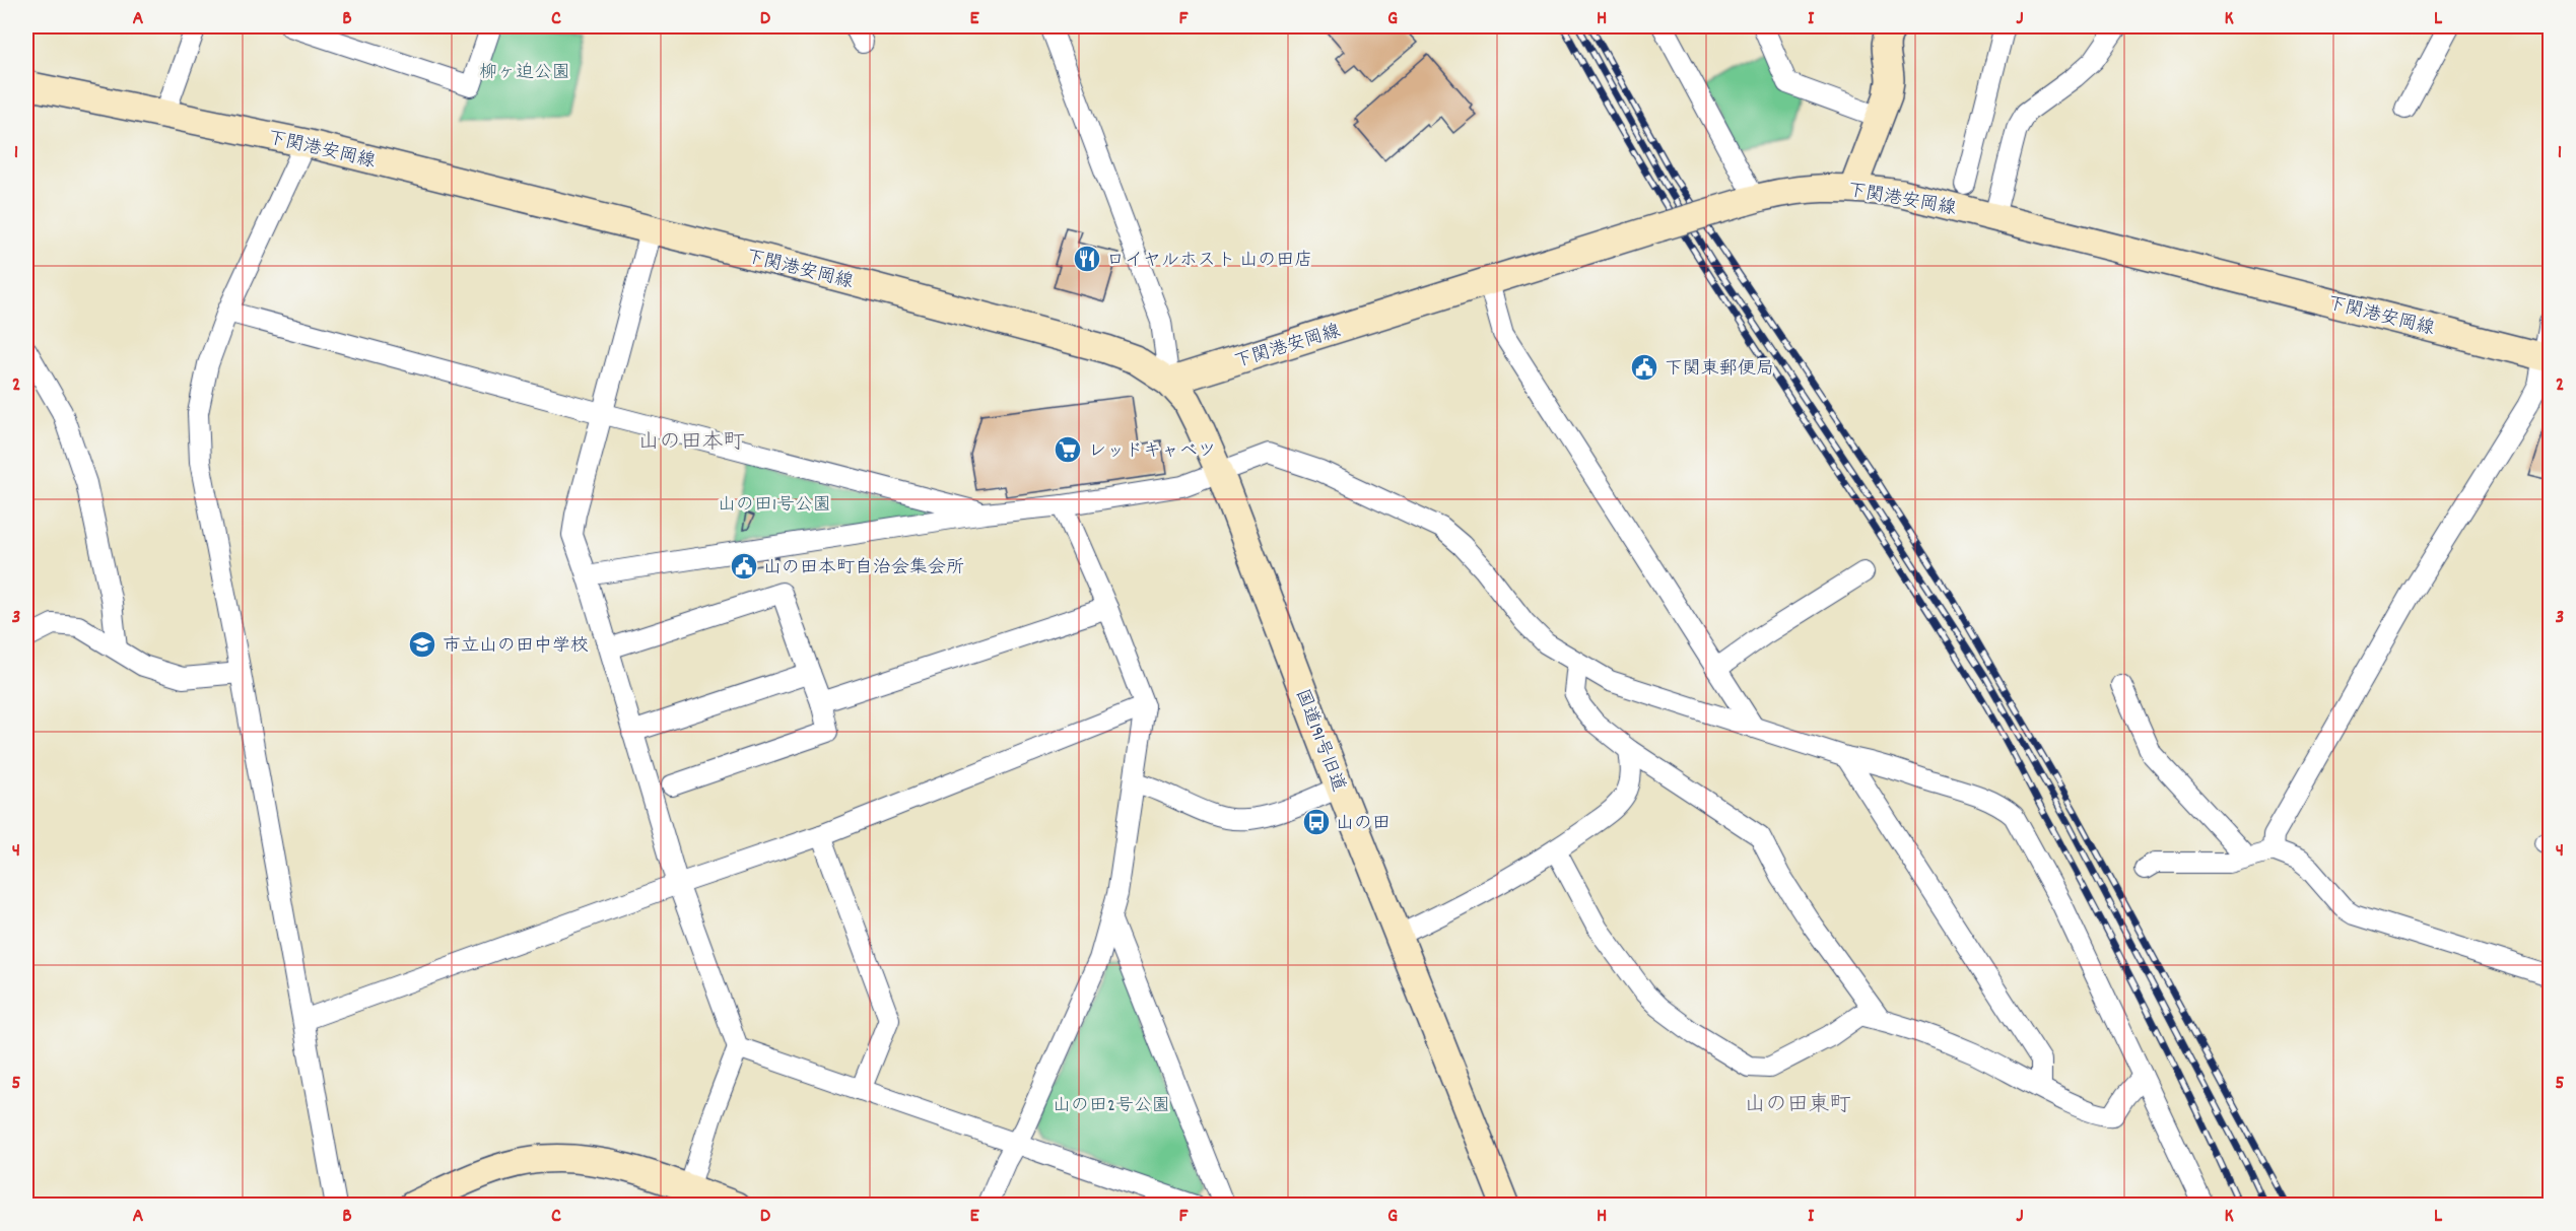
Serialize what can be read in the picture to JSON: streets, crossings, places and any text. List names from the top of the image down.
{
  "streets": {
    "main road": ["下関港安岡線", "国道191号旧道"]
  },
  "crossings": [
    ["下関港安岡線", "国道191号旧道"]
  ],
  "districts": ["山の田本町", "山の田東町"],
  "parks": ["柳ヶ迫公園", "山の田1号公園", "山の田2号公園"],
  "places": {
    "restaurant": ["ロイヤルホスト 山の田店"],
    "public building": ["下関東郵便局", "山の田本町自治会集会所"],
    "supermarket": ["レッドキャベツ"],
    "school or university": ["市立山の田中学校"],
    "bus stop": ["山の田"]
  },
  "grid": {
    "columns": [
      "A",
      "B",
      "C",
      "D",
      "E",
      "F",
      "G",
      "H",
      "I",
      "J",
      "K",
      "L"
    ],
    "rows": [
      "1",
      "2",
      "3",
      "4",
      "5"
    ]
  }
}
